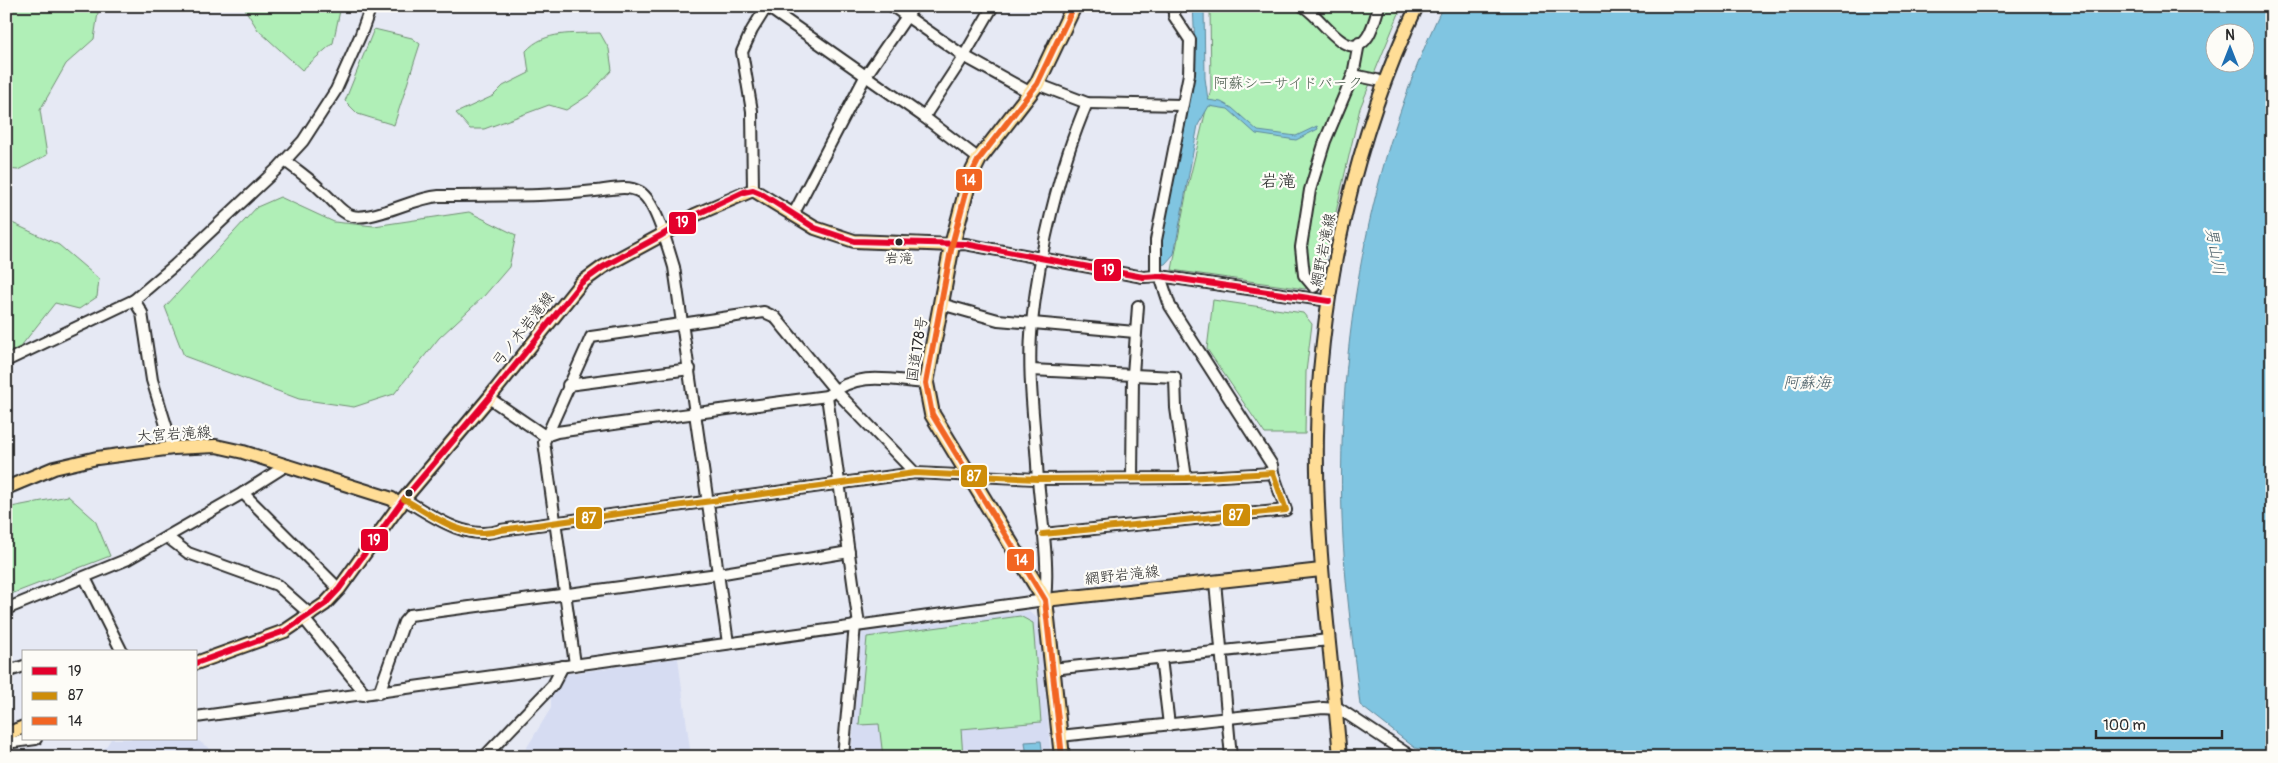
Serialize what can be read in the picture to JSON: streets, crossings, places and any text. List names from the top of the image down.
{
  "streets": {
    "highway": ["国道178号"],
    "main road": ["網野岩滝線", "弓ノ木岩滝線", "大宮岩滝線"]
  },
  "crossings": [
    ["網野岩滝線", "国道178号"],
    ["弓ノ木岩滝線", "大宮岩滝線"]
  ],
  "districts": ["岩滝"],
  "water": ["男山川", "阿蘇海"],
  "parks": ["阿蘇シーサイドパーク"],
  "places": ["岩滝"],
  "lines": ["transit line 14", "transit line 19", "transit line 87"],
  "legend": ["19", "87", "14"],
  "scale_bar": "100 m",
  "north": "top"
}
